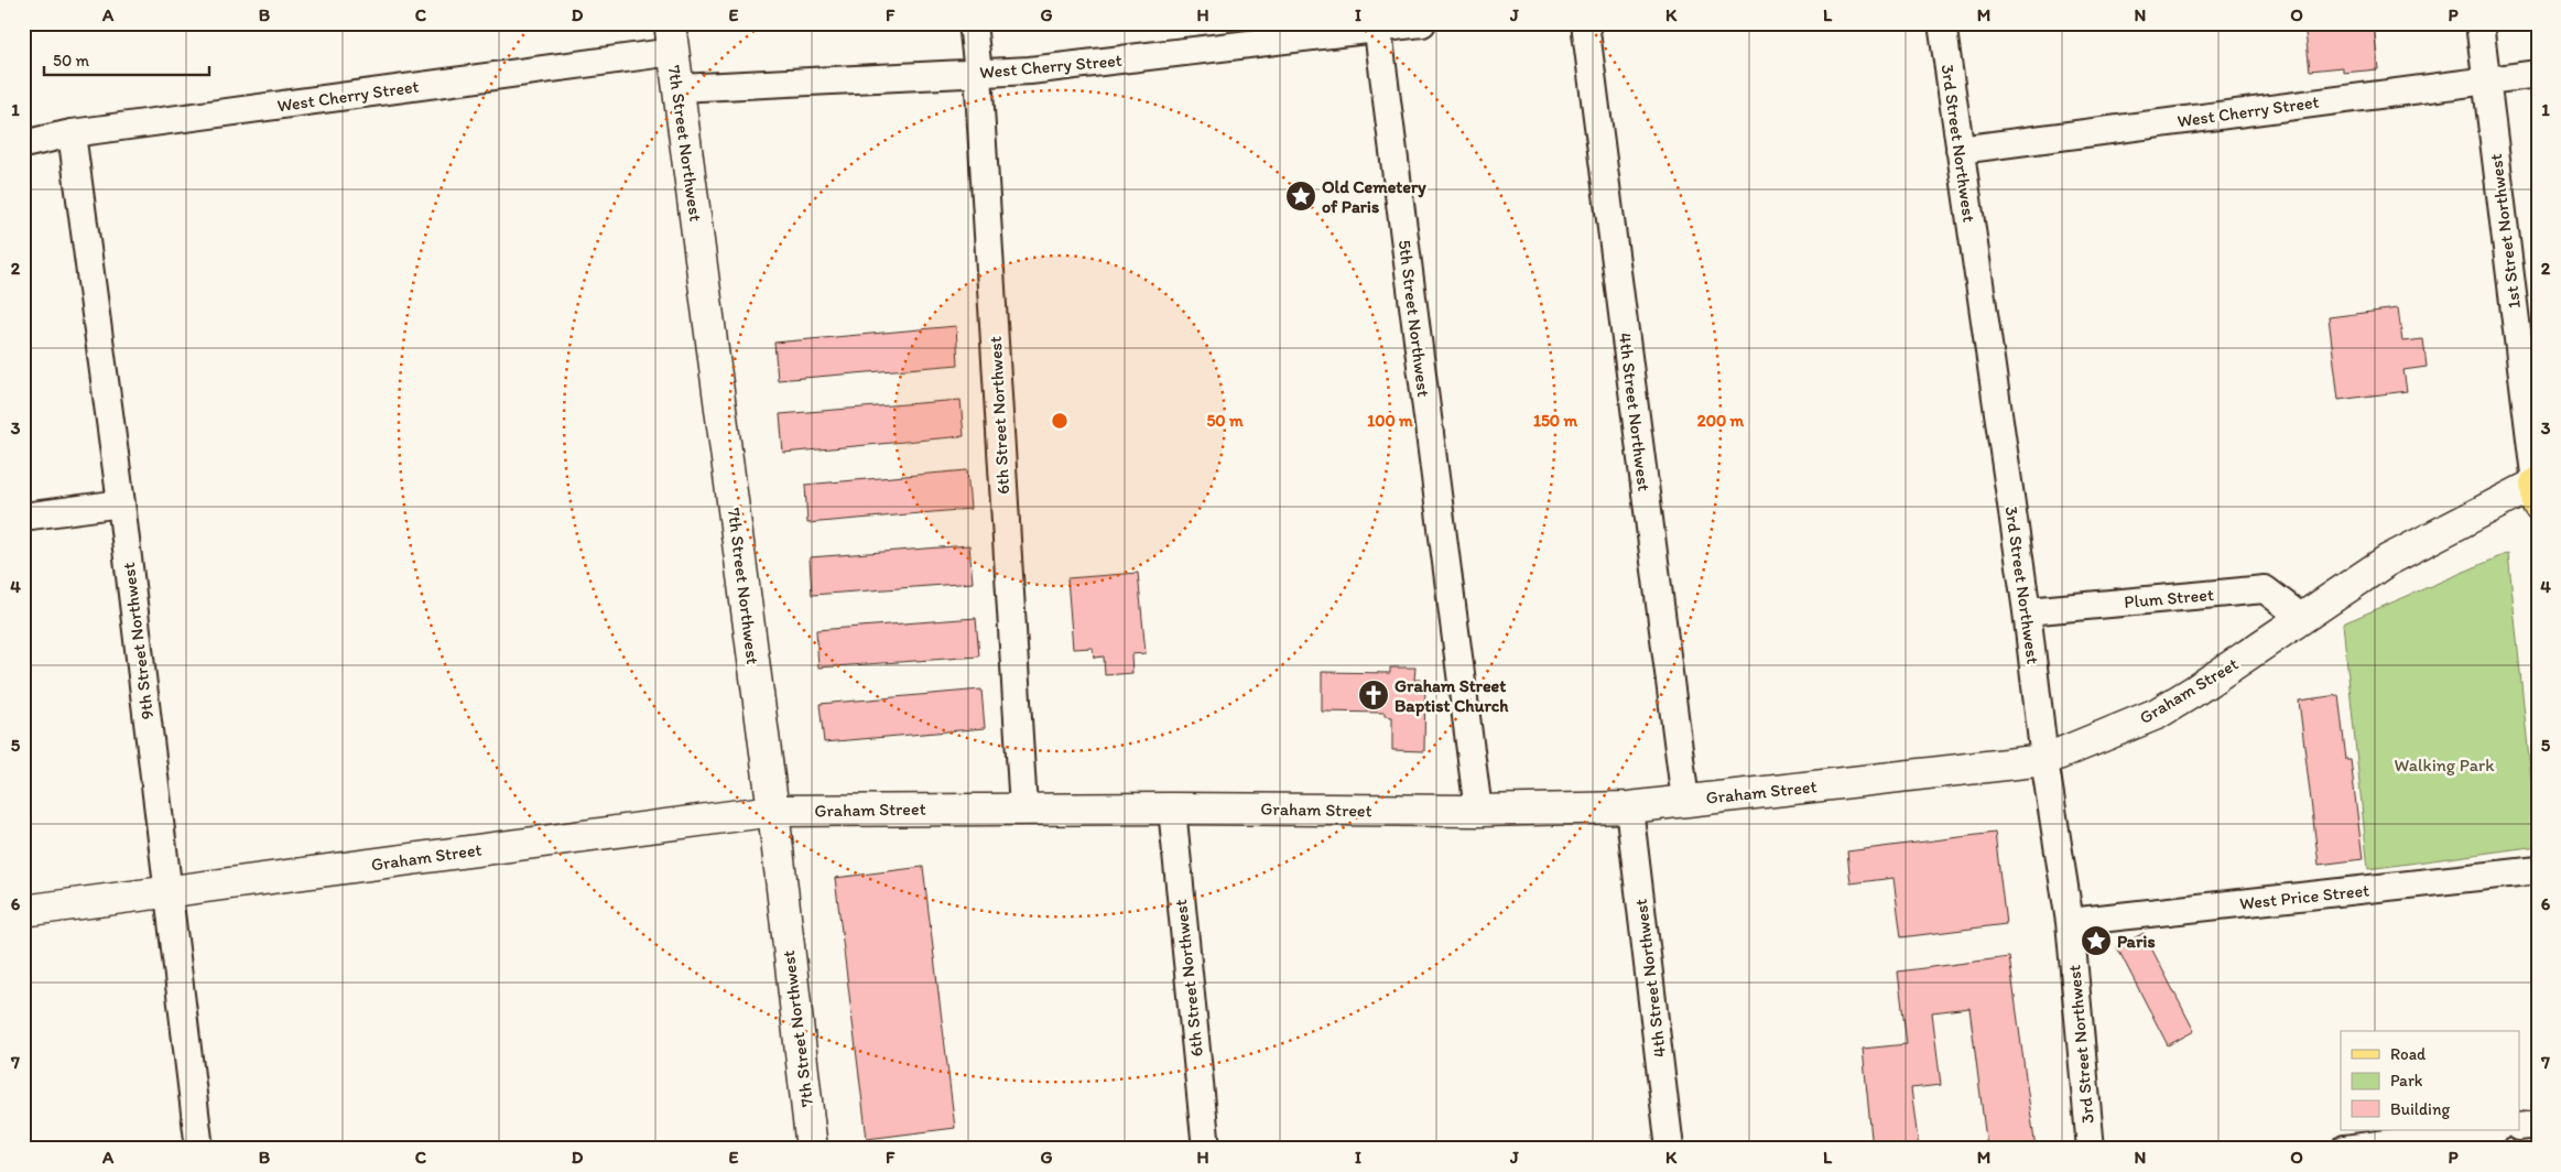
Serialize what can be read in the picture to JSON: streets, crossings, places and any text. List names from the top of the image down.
{
  "streets": {
    "street": [
      "West Cherry Street",
      "7th Street Northwest",
      "3rd Street Northwest",
      "1st Street Northwest",
      "5th Street Northwest",
      "4th Street Northwest",
      "6th Street Northwest",
      "Plum Street",
      "9th Street Northwest",
      "Graham Street",
      "West Price Street"
    ]
  },
  "crossings": [
    ["West Cherry Street", "7th Street Northwest"],
    ["West Cherry Street", "3rd Street Northwest"],
    ["West Cherry Street", "1st Street Northwest"],
    ["West Cherry Street", "5th Street Northwest"],
    ["West Cherry Street", "6th Street Northwest"],
    ["West Cherry Street", "9th Street Northwest"],
    ["7th Street Northwest", "Graham Street"],
    ["3rd Street Northwest", "Plum Street"],
    ["3rd Street Northwest", "Graham Street"],
    ["3rd Street Northwest", "West Price Street"],
    ["1st Street Northwest", "Graham Street"],
    ["5th Street Northwest", "Graham Street"],
    ["4th Street Northwest", "Graham Street"],
    ["6th Street Northwest", "Graham Street"],
    ["Plum Street", "Graham Street"],
    ["9th Street Northwest", "Graham Street"]
  ],
  "parks": ["Walking Park"],
  "places": {
    "place": ["Old Cemetery of Paris", "Paris"],
    "church": ["Graham Street Baptist Church"]
  },
  "legend": ["Road", "Park", "Building"],
  "scale_bar": "50 m",
  "grid": {
    "columns": [
      "A",
      "B",
      "C",
      "D",
      "E",
      "F",
      "G",
      "H",
      "I",
      "J",
      "K",
      "L",
      "M",
      "N",
      "O",
      "P"
    ],
    "rows": [
      "1",
      "2",
      "3",
      "4",
      "5",
      "6",
      "7"
    ]
  },
  "rings": [
    "50 m",
    "100 m",
    "150 m",
    "200 m"
  ]
}
